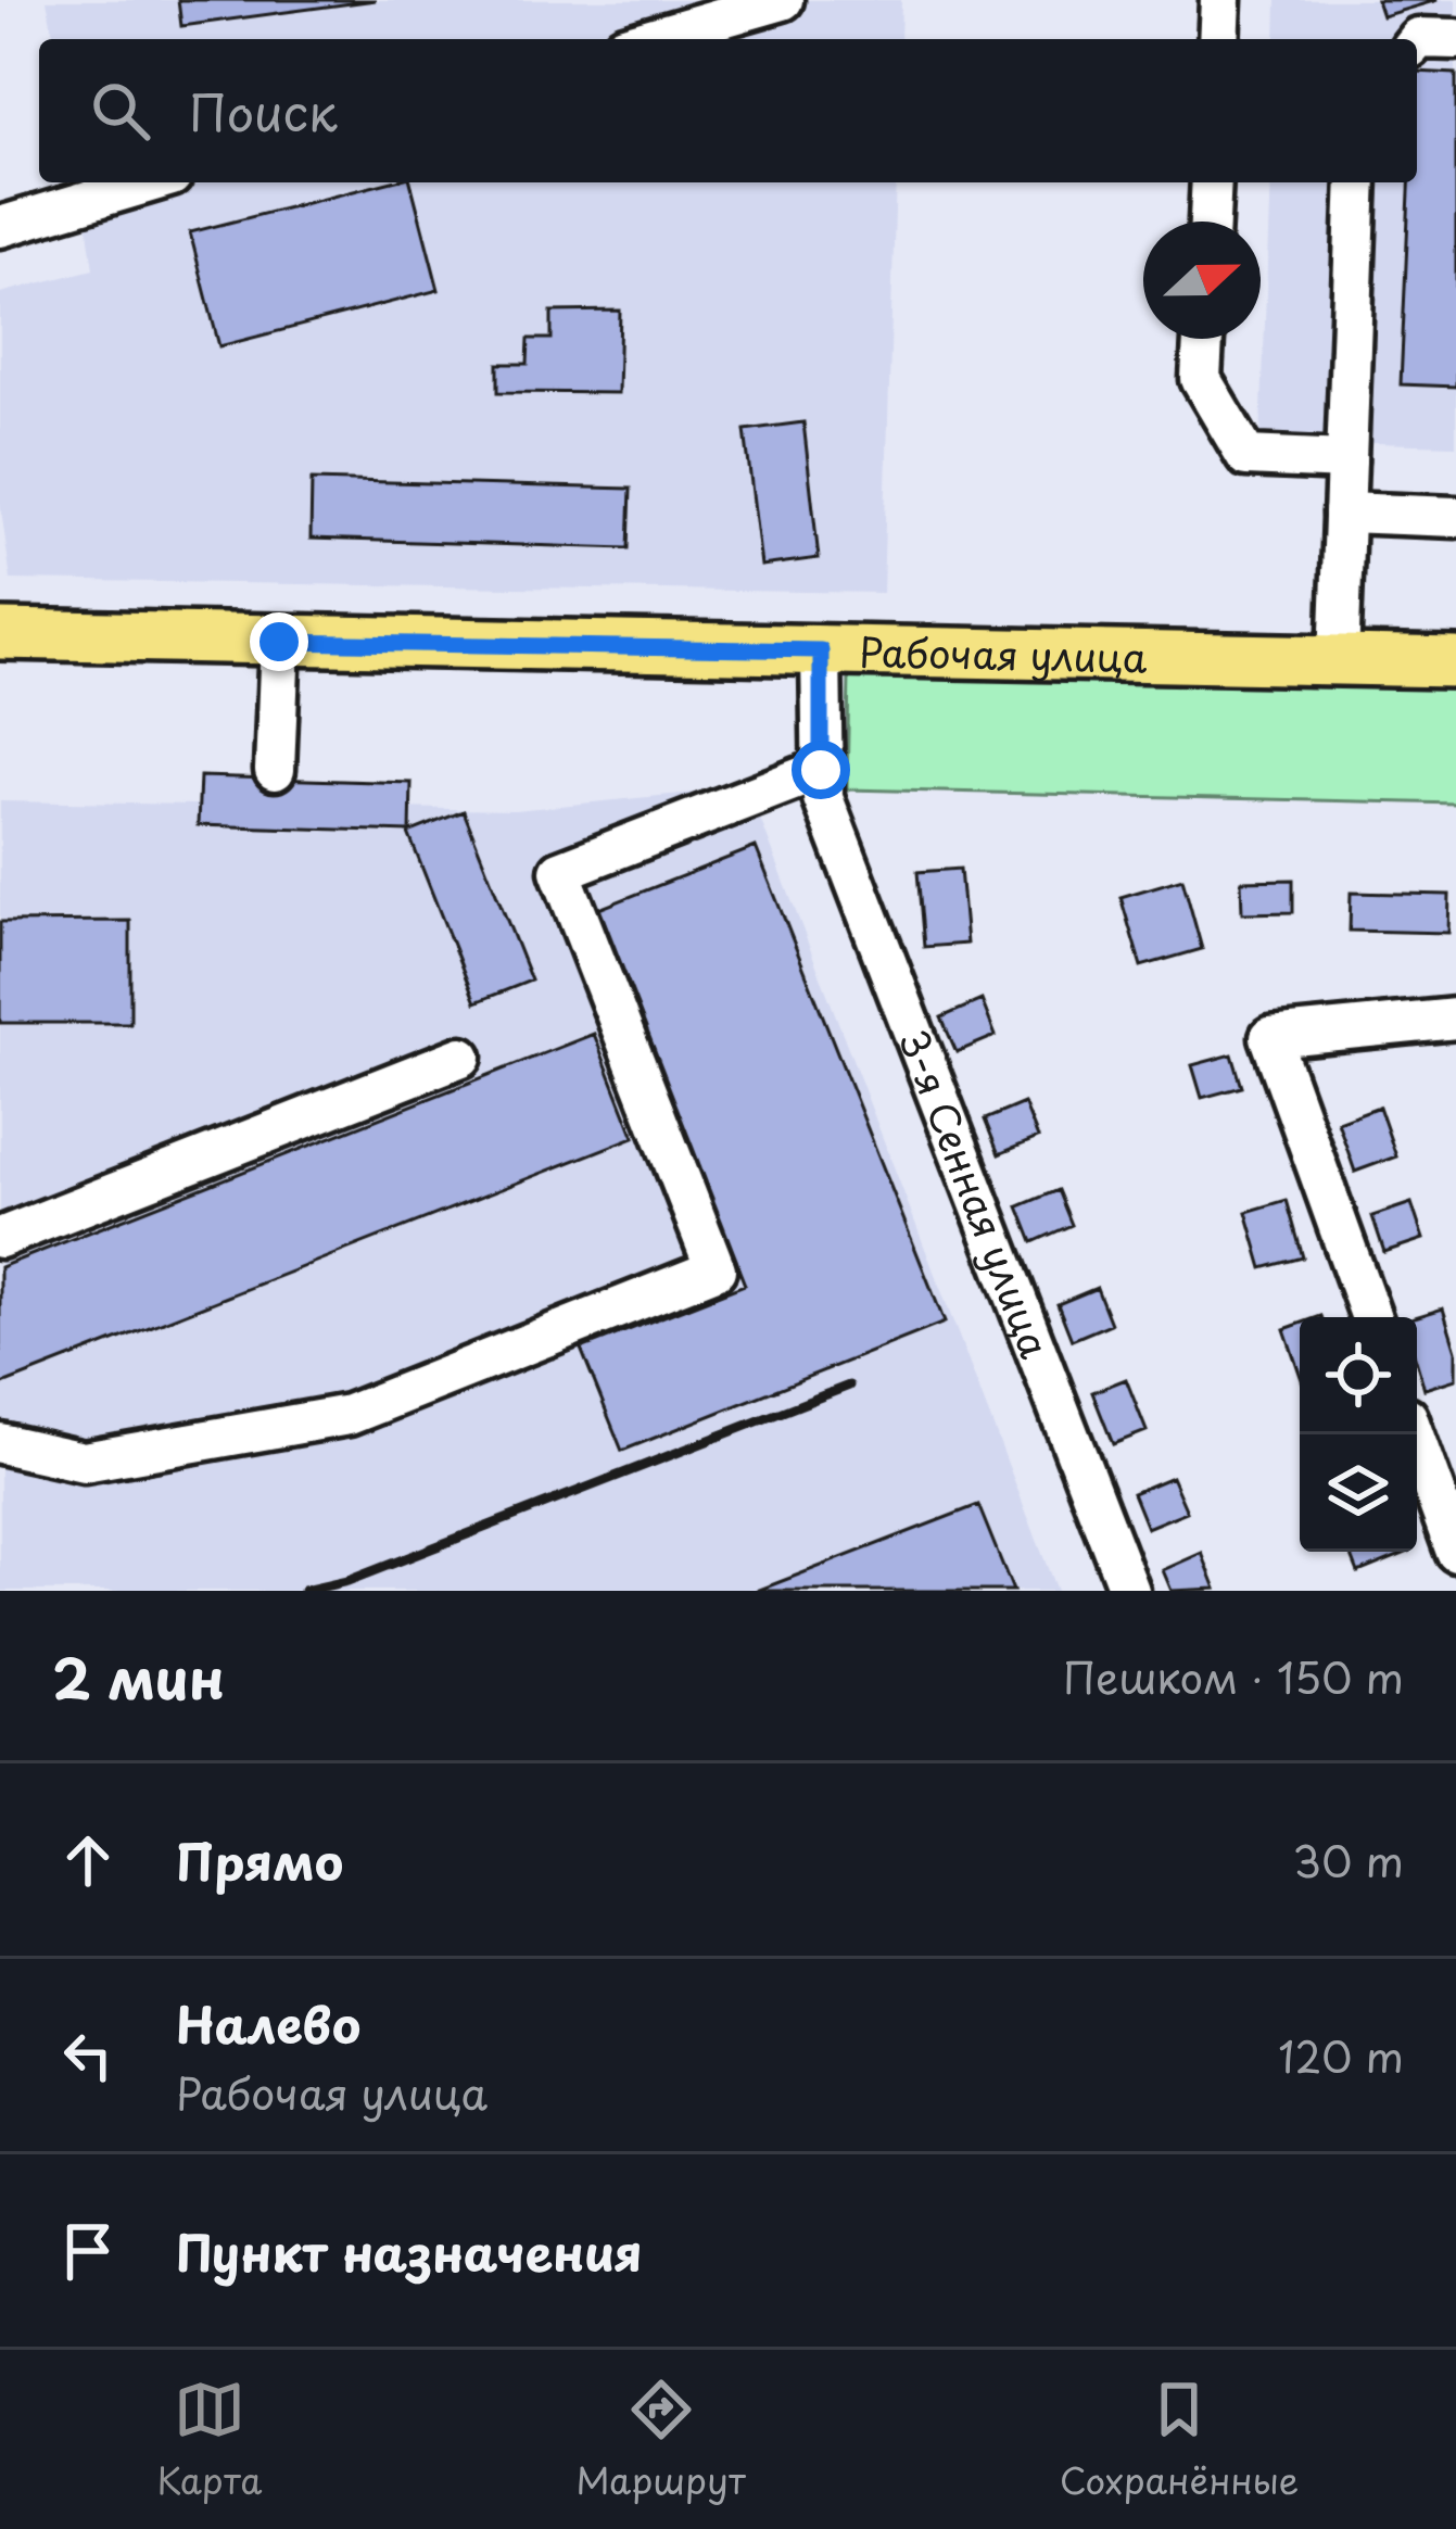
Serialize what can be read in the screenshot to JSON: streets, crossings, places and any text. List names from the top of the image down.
{
  "streets": {
    "main road": ["Рабочая улица"],
    "street": ["3-я Сенная улица"]
  },
  "north": "right",
  "page": {
    "search": "Поиск",
    "heading": ["2 мин", "Пешком · 150 m"],
    "list": [
      ["Прямо", "30 m"],
      ["Налево", "Рабочая улица", "120 m"],
      "Пункт назначения"
    ],
    "nav": ["Карта", "Маршрут", "Сохранённые"]
  }
}
